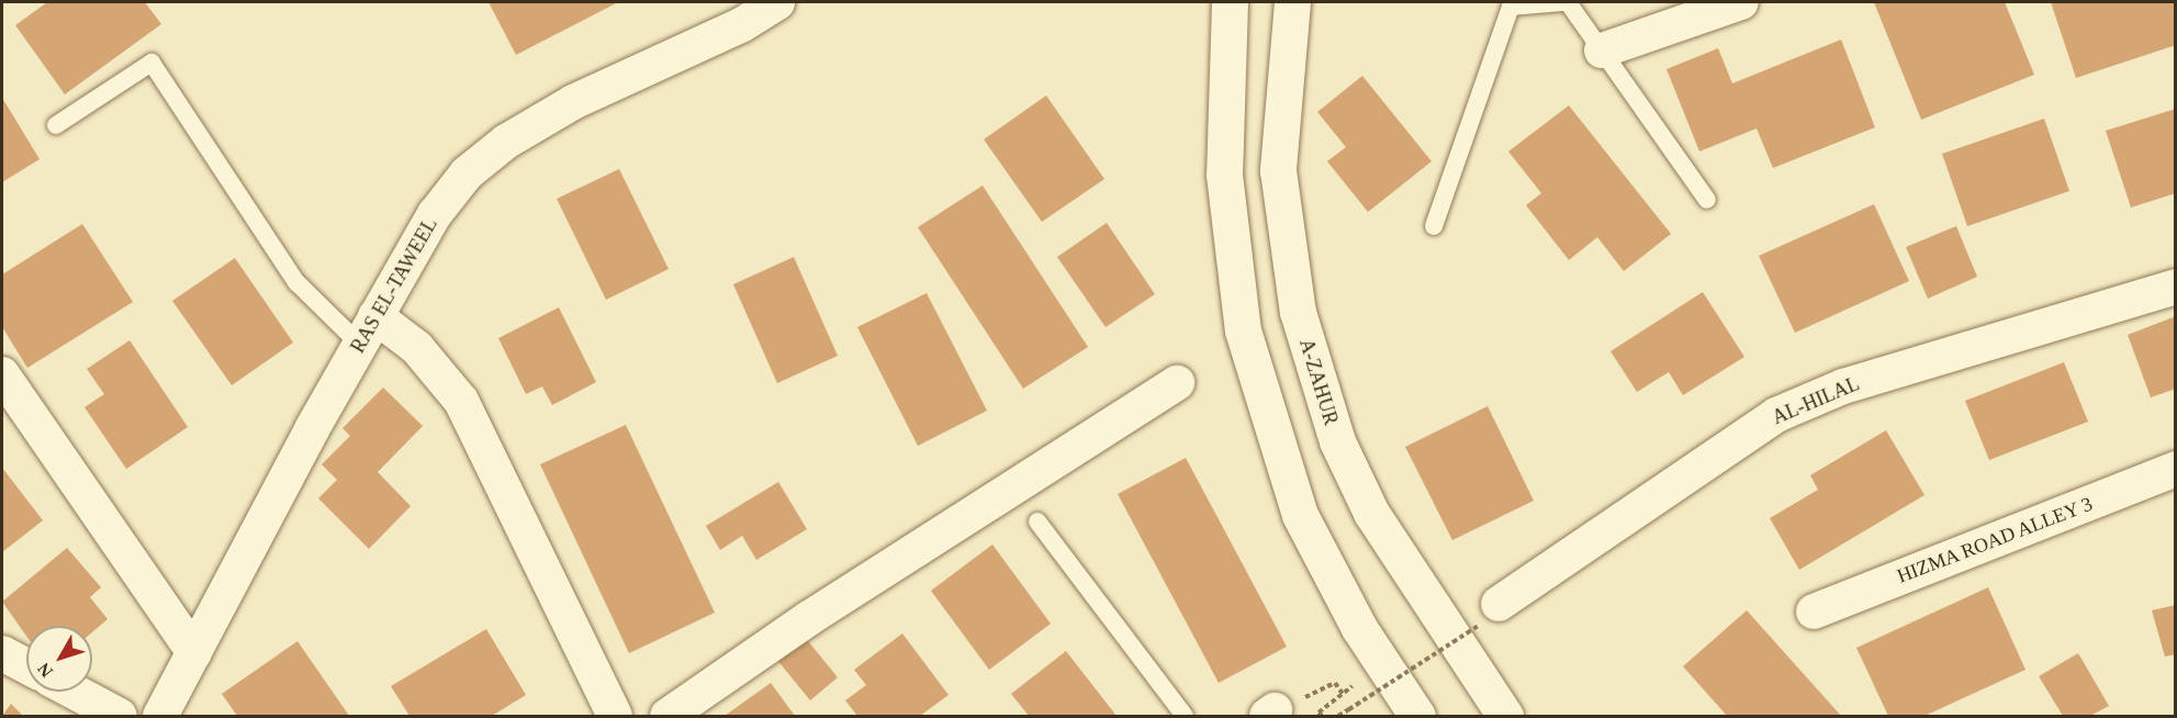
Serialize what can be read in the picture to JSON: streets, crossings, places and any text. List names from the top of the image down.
{
  "streets": {
    "main road": ["A-ZAHUR"],
    "street": ["RAS EL-TAWEEL", "AL-HILAL", "HIZMA ROAD ALLEY 3"]
  },
  "north": "bottom left"
}
